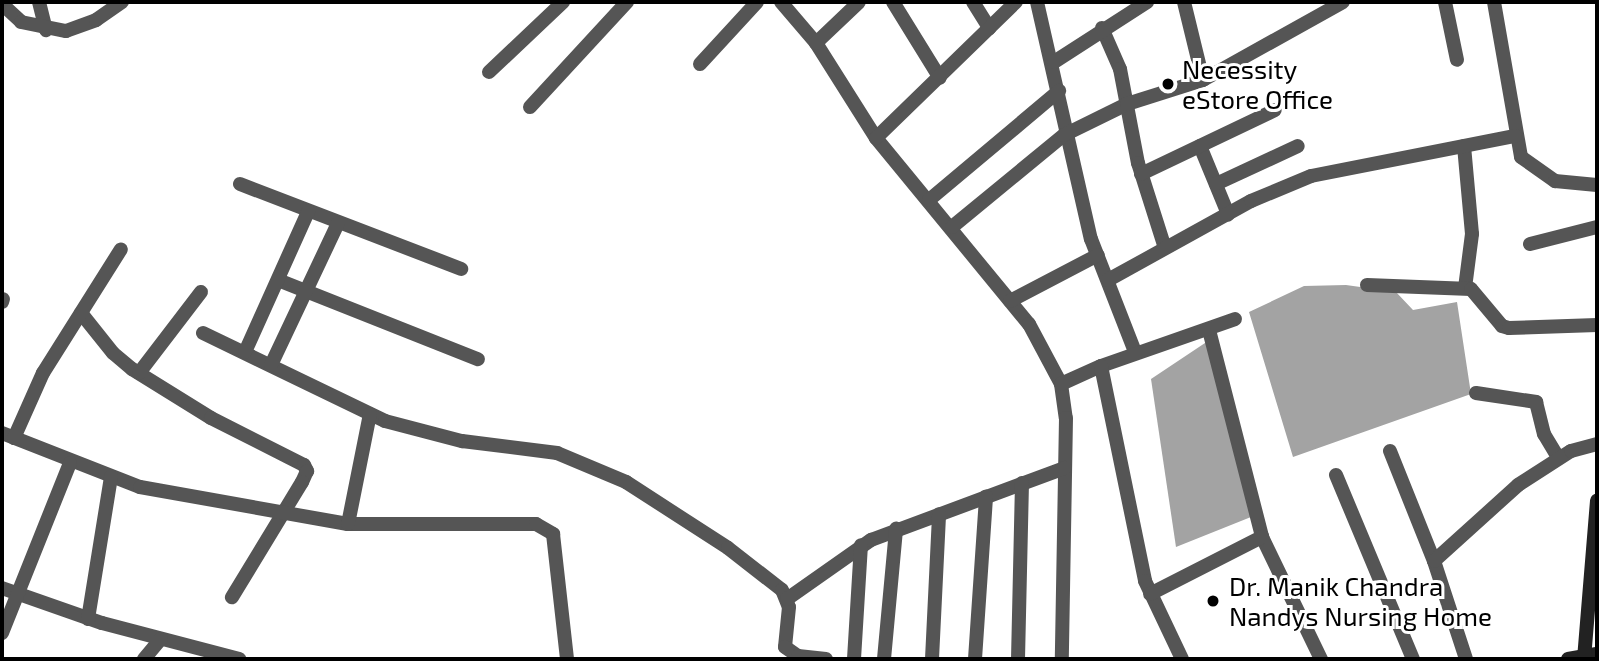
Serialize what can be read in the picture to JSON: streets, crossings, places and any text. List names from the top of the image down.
{
  "places": ["Necessity eStore Office", "Dr. Manik Chandra Nandys Nursing Home"]
}
